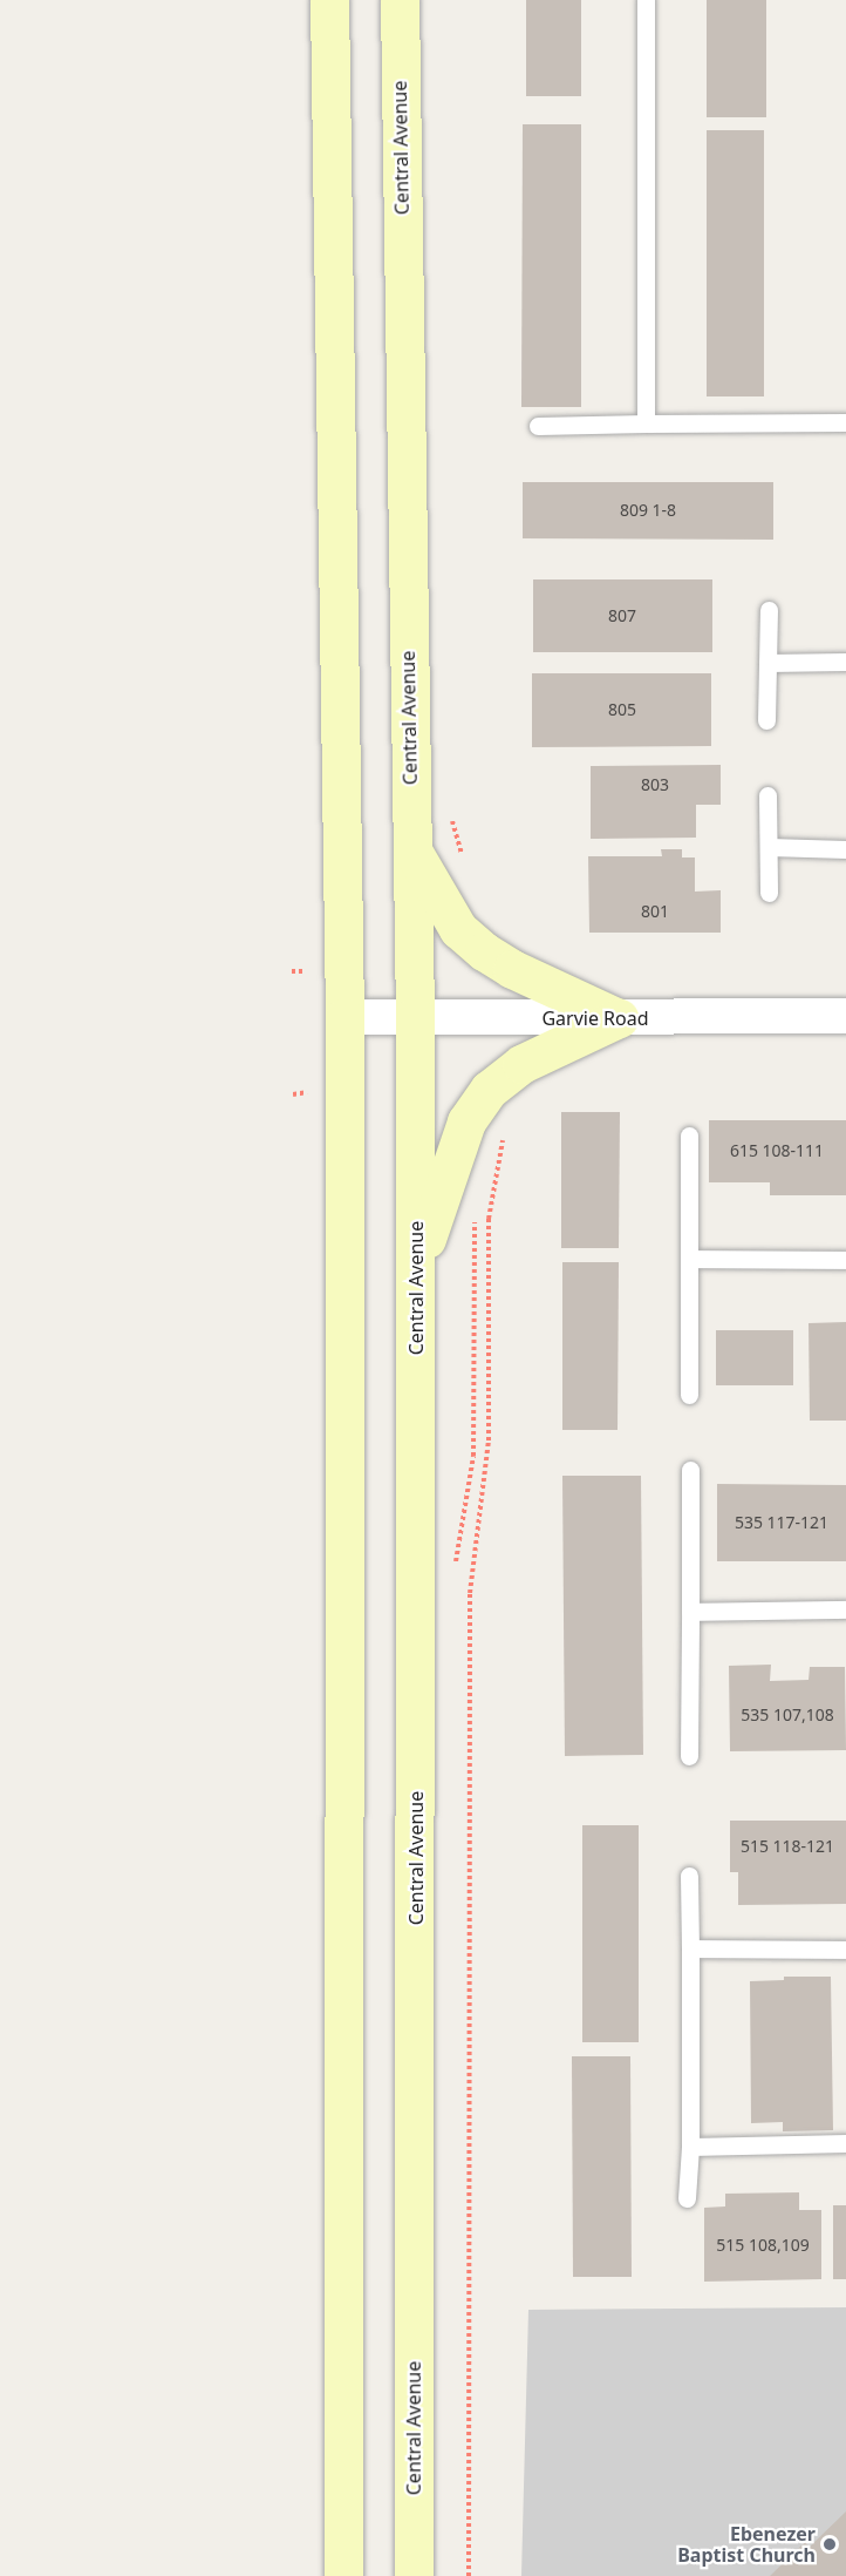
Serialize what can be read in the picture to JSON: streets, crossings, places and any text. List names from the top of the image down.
{
  "streets": {
    "main road": ["Central Avenue"],
    "street": ["Garvie Road"]
  },
  "crossings": [
    ["Central Avenue", "Garvie Road"]
  ],
  "places": ["Ebenezer Baptist Church"],
  "house_numbers": [
    "809 1-8",
    "807",
    "805",
    "803",
    "801",
    "615 108-111",
    "535 117-121",
    "535 107,108",
    "515 118-121",
    "515 108,109"
  ]
}
